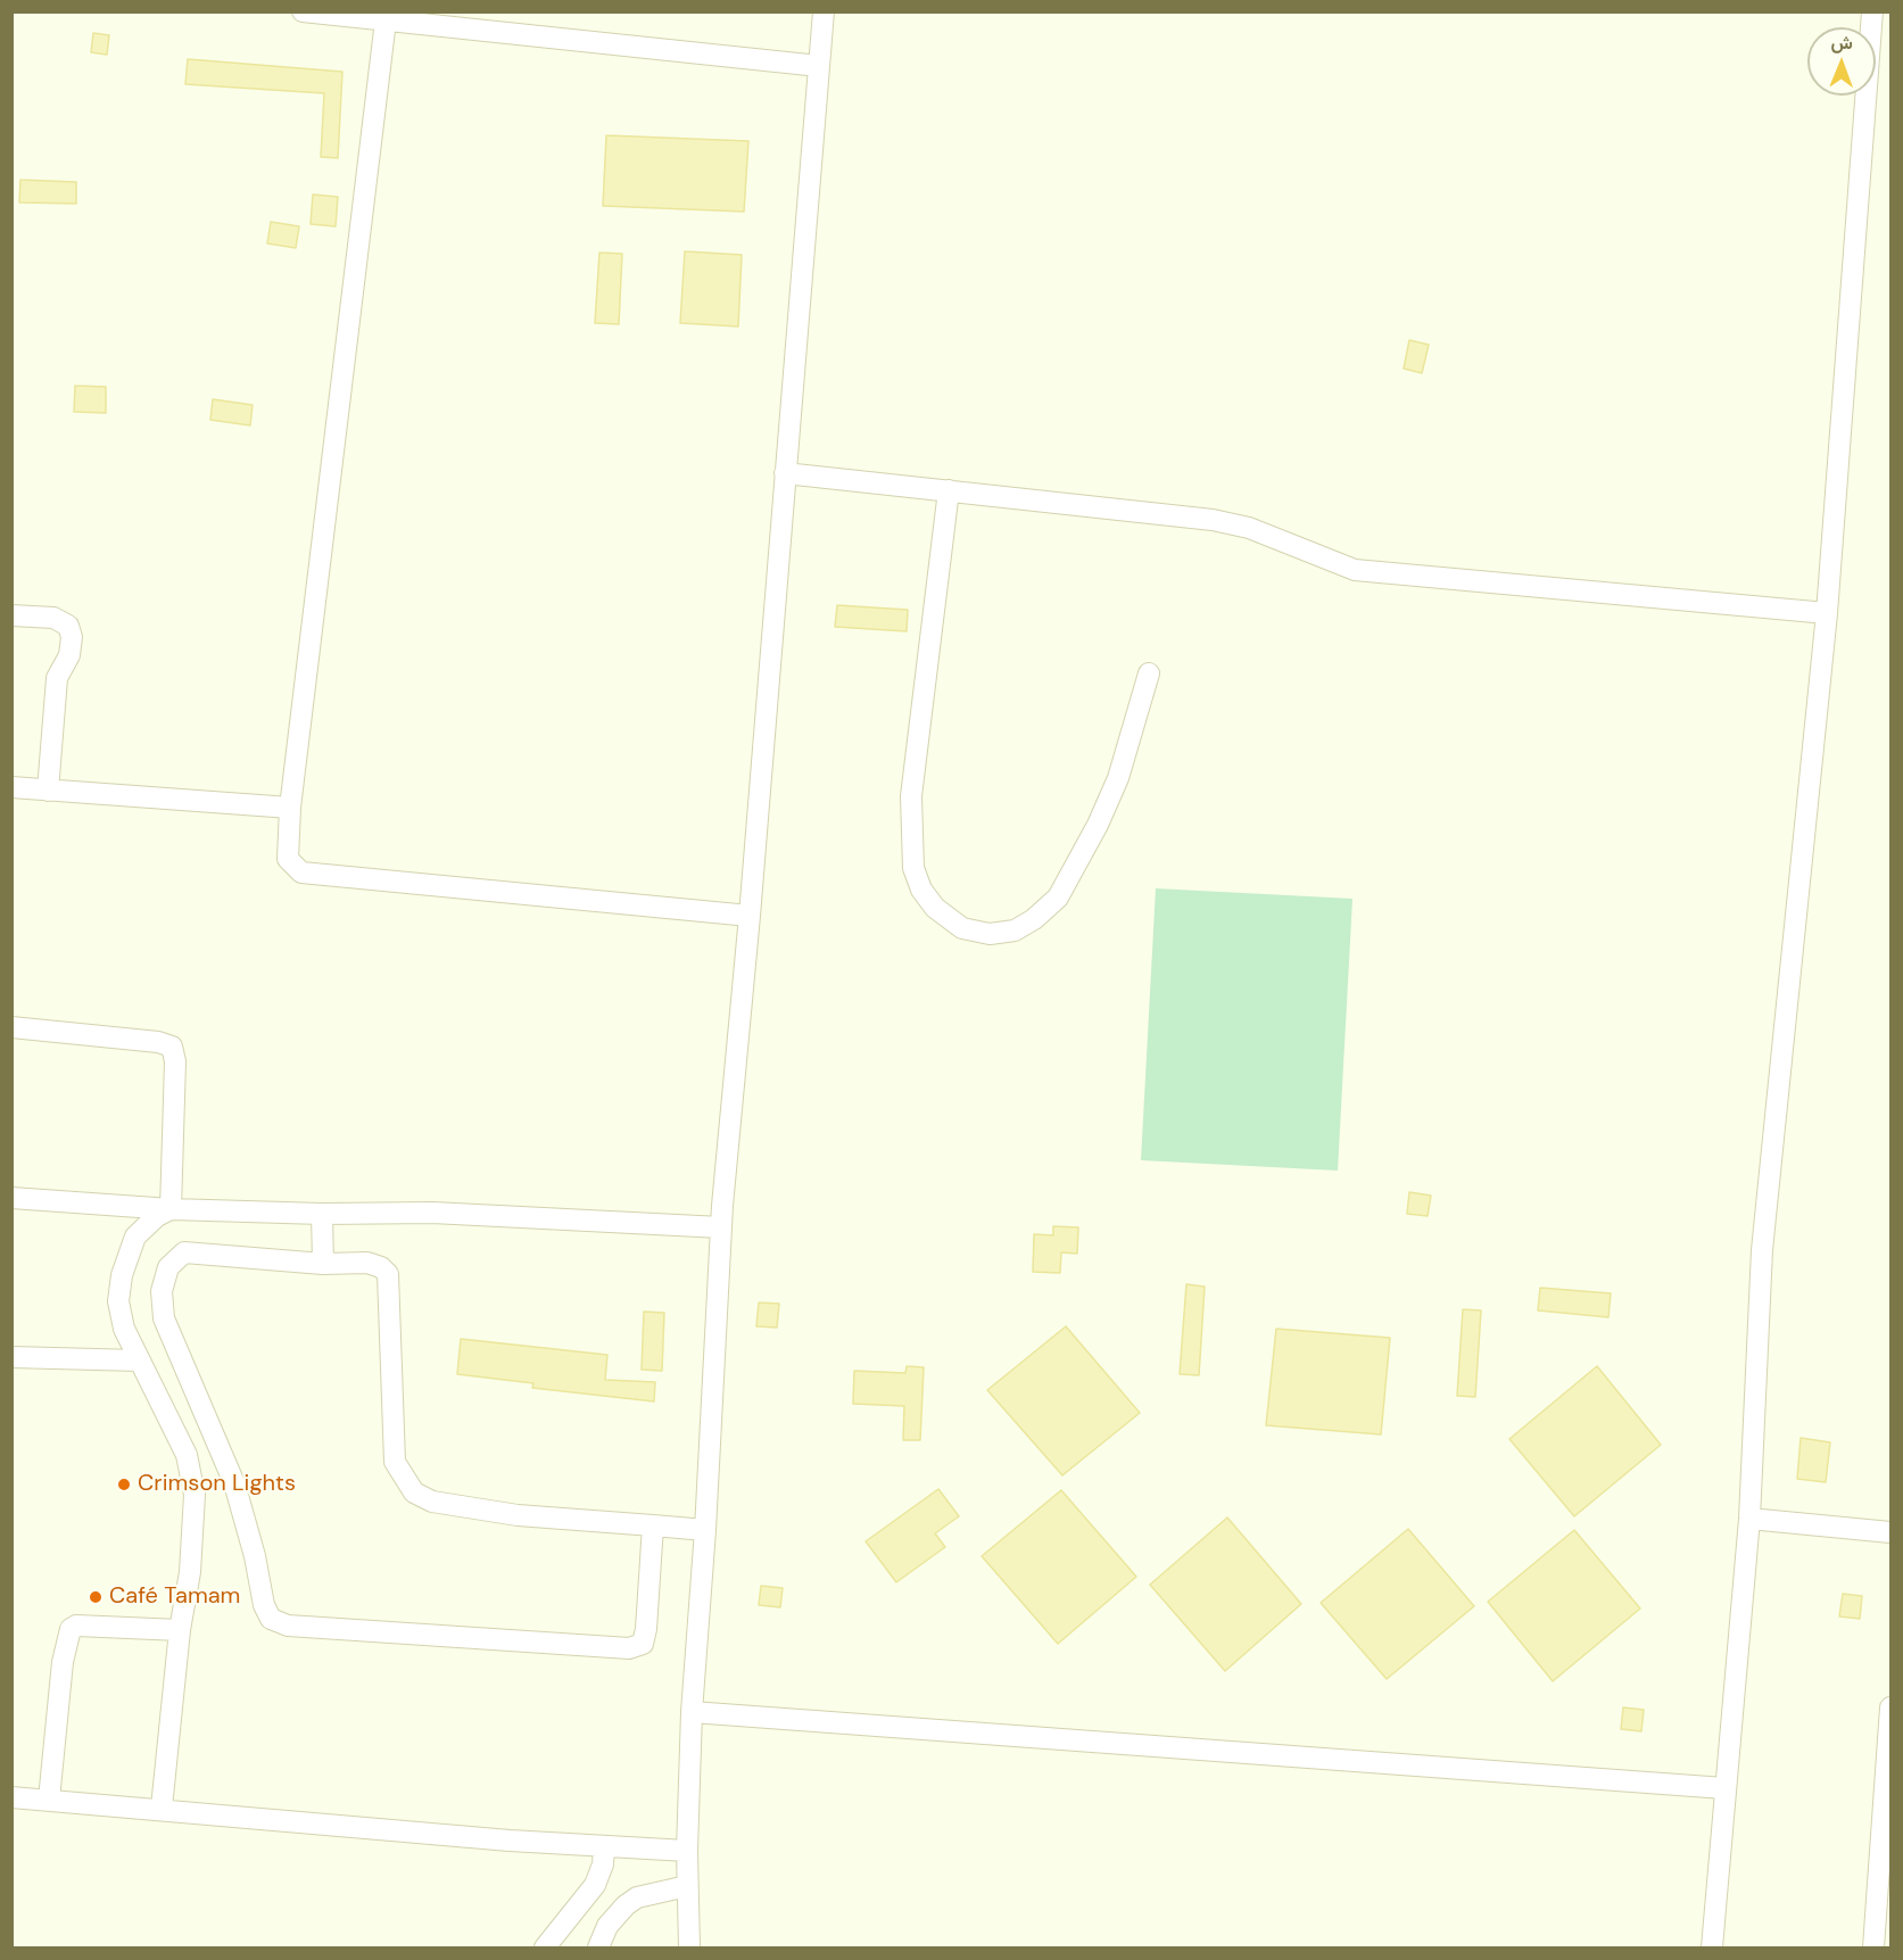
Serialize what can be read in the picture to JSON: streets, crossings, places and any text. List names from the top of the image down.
{
  "places": ["Crimson Lights", "Café Tamam"],
  "north": "top"
}
